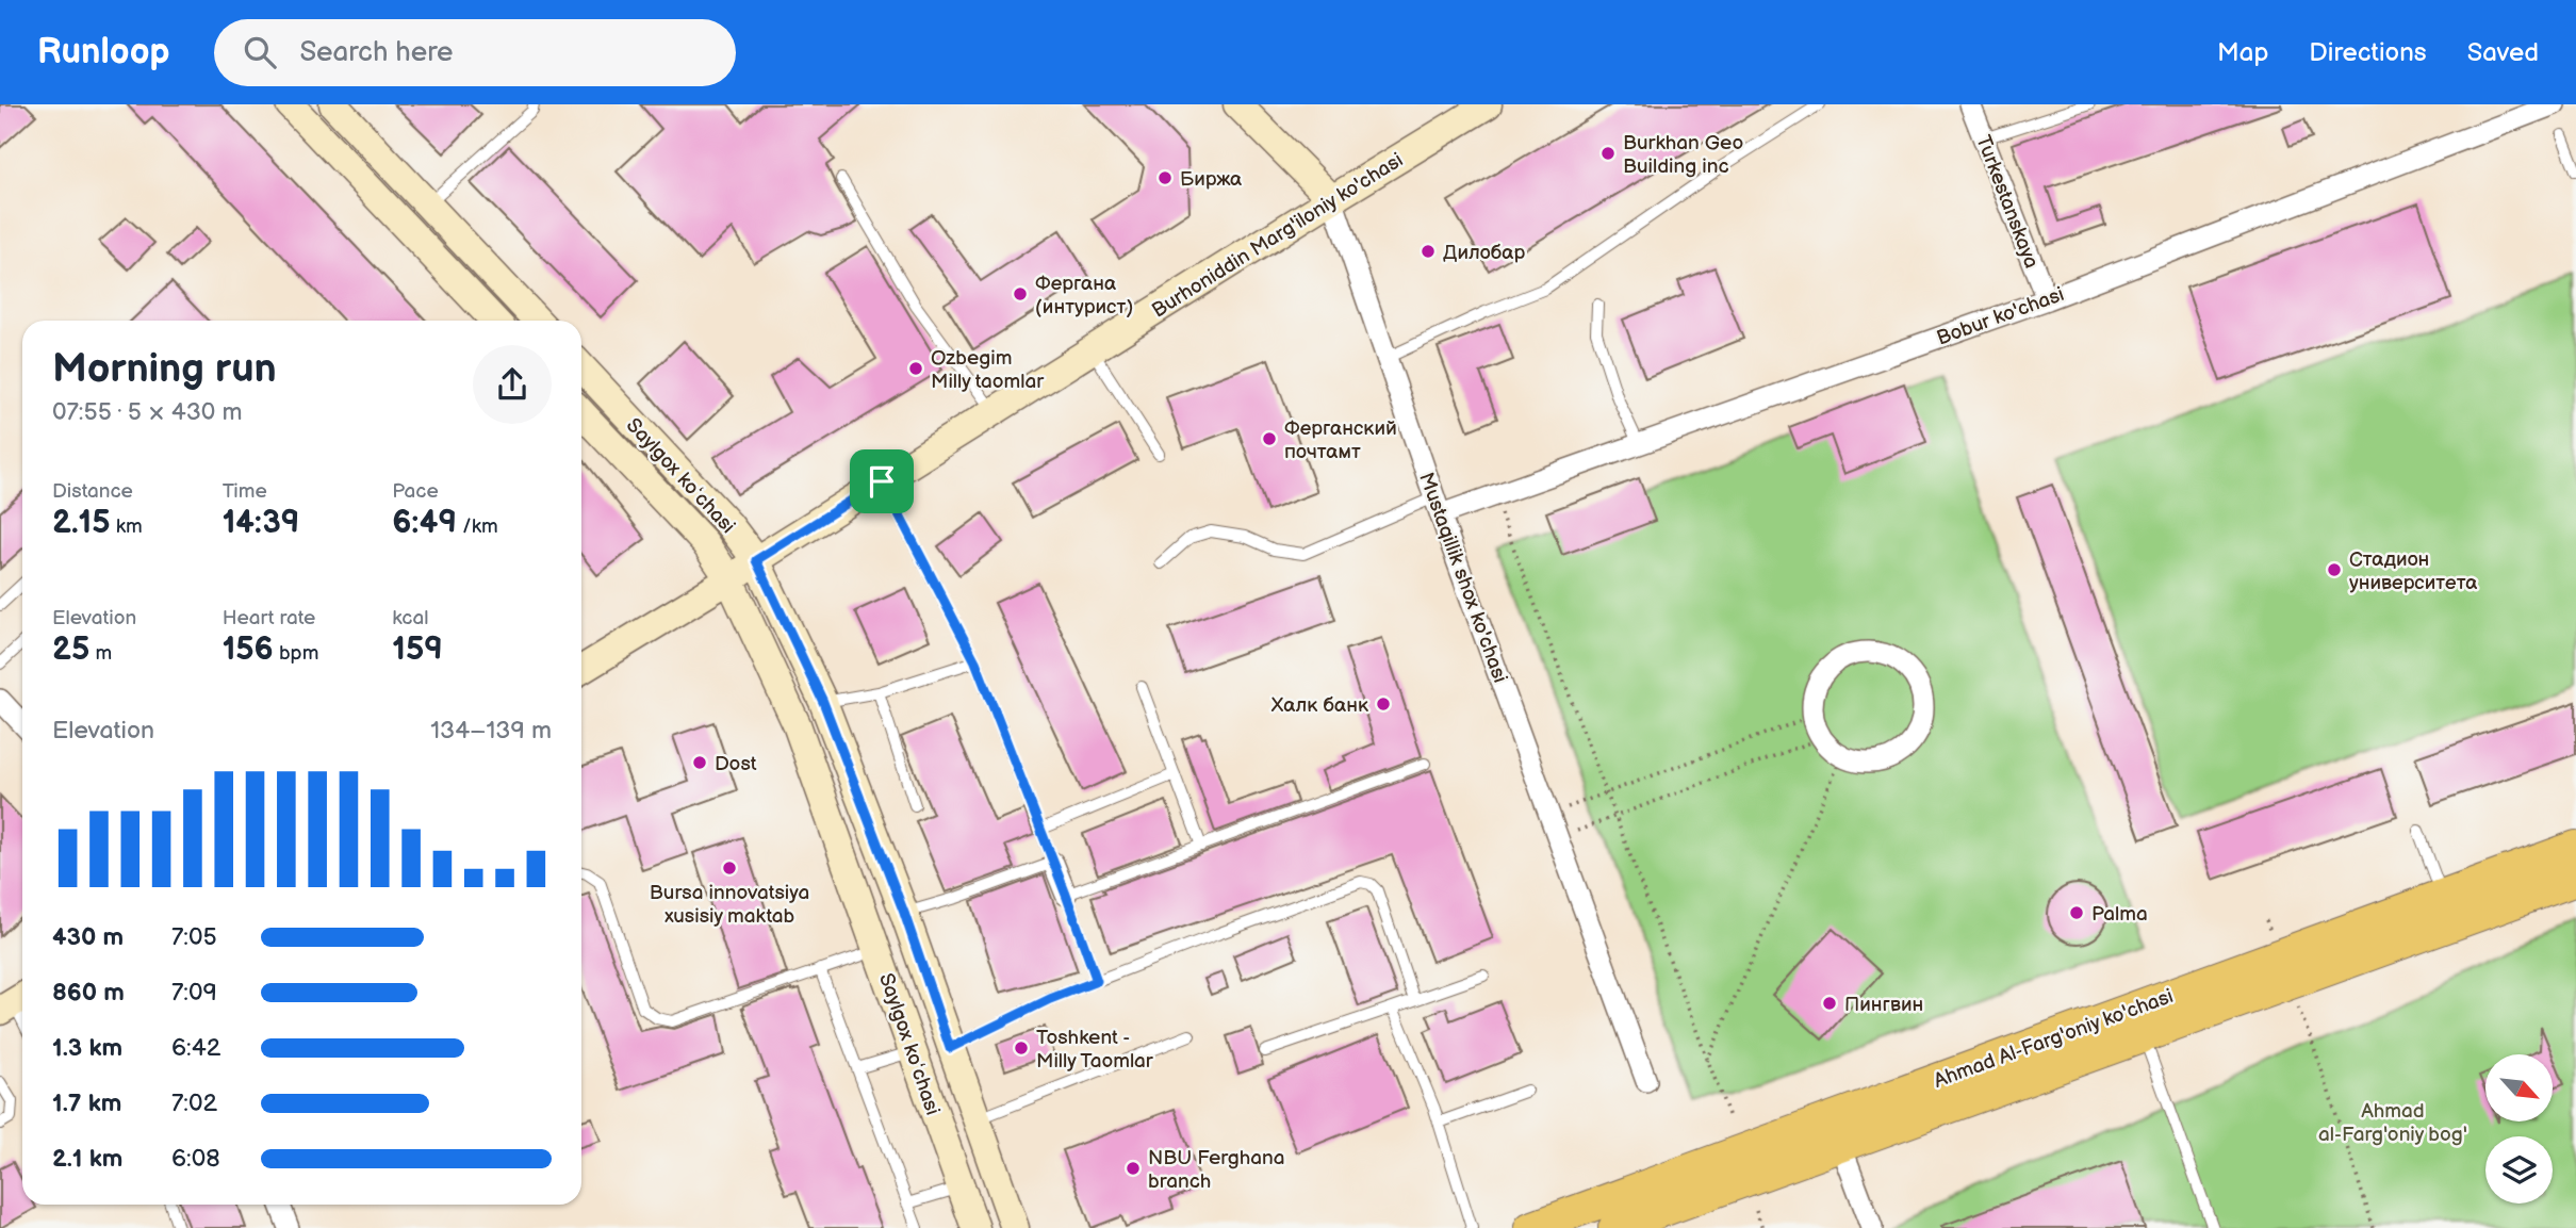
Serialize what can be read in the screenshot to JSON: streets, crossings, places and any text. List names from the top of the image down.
{
  "streets": {
    "main road": [
      "Burhoniddin Marg'iloniy ko'chasi",
      "Saylgox koʻchasi",
      "Mustaqillik shox ko'chasi",
      "Ahmad Al-Farg'oniy ko'chasi"
    ],
    "street": ["Turkestanskaya", "Bobur ko'chasi"]
  },
  "crossings": [
    ["Turkestanskaya", "Bobur ko'chasi"],
    ["Burhoniddin Marg'iloniy ko'chasi", "Saylgox koʻchasi"],
    ["Burhoniddin Marg'iloniy ko'chasi", "Mustaqillik shox ko'chasi"],
    ["Bobur ko'chasi", "Mustaqillik shox ko'chasi"]
  ],
  "parks": ["Ahmad al-Farg'oniy bog'"],
  "places": [
    "Burkhan Geo Building inc",
    "Биржа",
    "Дилобар",
    "Фергана (интурист)",
    "Ozbegim Milly taomlar",
    "Ферганский почтамт",
    "Стадион университета",
    "Халк банк",
    "Dost",
    "Bursa innovatsiya xusisiy maktab",
    "Palma",
    "Пингвин",
    "Toshkent - Milly Taomlar",
    "NBU Ferghana branch"
  ],
  "north": "bottom right",
  "page": {
    "header": "Runloop",
    "search": "Search here",
    "nav": ["Map", "Directions", "Saved"],
    "heading": ["Morning run", "07:55 · 5 × 430 m"],
    "stats": [
      ["Distance", "2.15 km"],
      ["Time", "14:39"],
      ["Pace", "6:49 /km"],
      ["Elevation", "25 m"],
      ["Heart rate", "156 bpm"],
      ["kcal", "159"]
    ],
    "chart": ["Elevation", "134–139 m"],
    "list": [
      {
        "name": "430 m",
        "note": "7:05"
      },
      {
        "name": "860 m",
        "note": "7:09"
      },
      {
        "name": "1.3 km",
        "note": "6:42"
      },
      {
        "name": "1.7 km",
        "note": "7:02"
      },
      {
        "name": "2.1 km",
        "note": "6:08"
      }
    ]
  }
}
